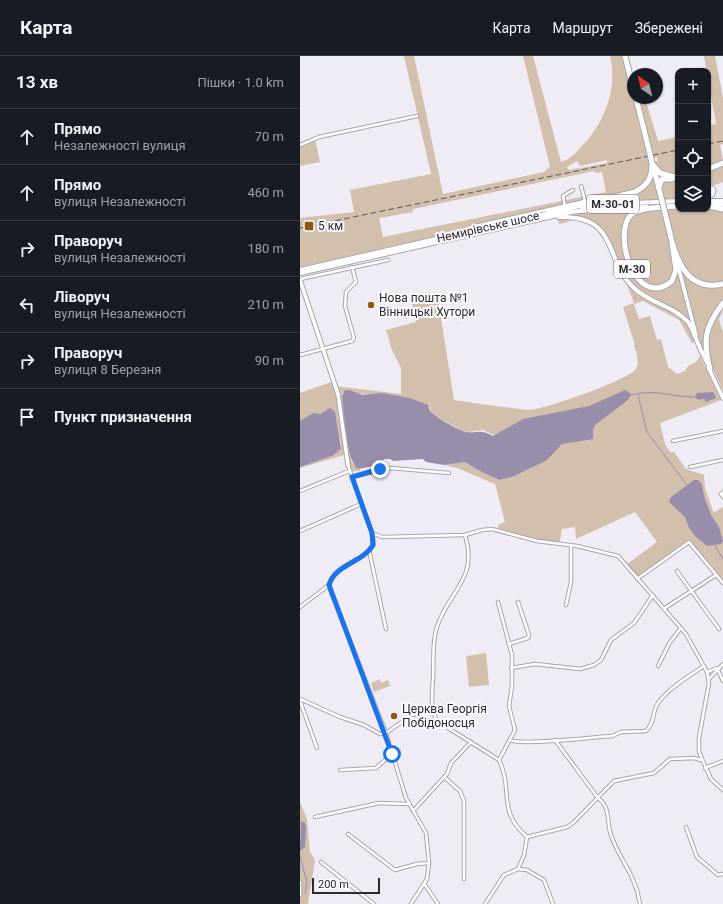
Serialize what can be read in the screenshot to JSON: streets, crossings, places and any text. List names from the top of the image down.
{
  "streets": {
    "highway": ["М-30"],
    "main road": ["М-30-01", "Немирівське шосе"]
  },
  "crossings": [
    ["Немирівське шосе", "М-30"]
  ],
  "places": {
    "transit": ["5 км"],
    "other": ["Нова пошта №1 Вінницькі Хутори", "Церква Георгія Побідоносця"]
  },
  "scale_bar": "200 m",
  "north": "top left",
  "page": {
    "header": "Карта",
    "nav": ["Карта", "Маршрут", "Збережені"],
    "heading": ["13 хв", "Пішки · 1.0 km"],
    "map_buttons": ["+", "−"],
    "list": [
      ["Прямо", "Незалежності вулиця", "70 m"],
      ["Прямо", "вулиця Незалежності", "460 m"],
      ["Праворуч", "вулиця Незалежності", "180 m"],
      ["Ліворуч", "вулиця Незалежності", "210 m"],
      ["Праворуч", "вулиця 8 Березня", "90 m"],
      "Пункт призначення"
    ],
    "scale": "200 m"
  }
}
